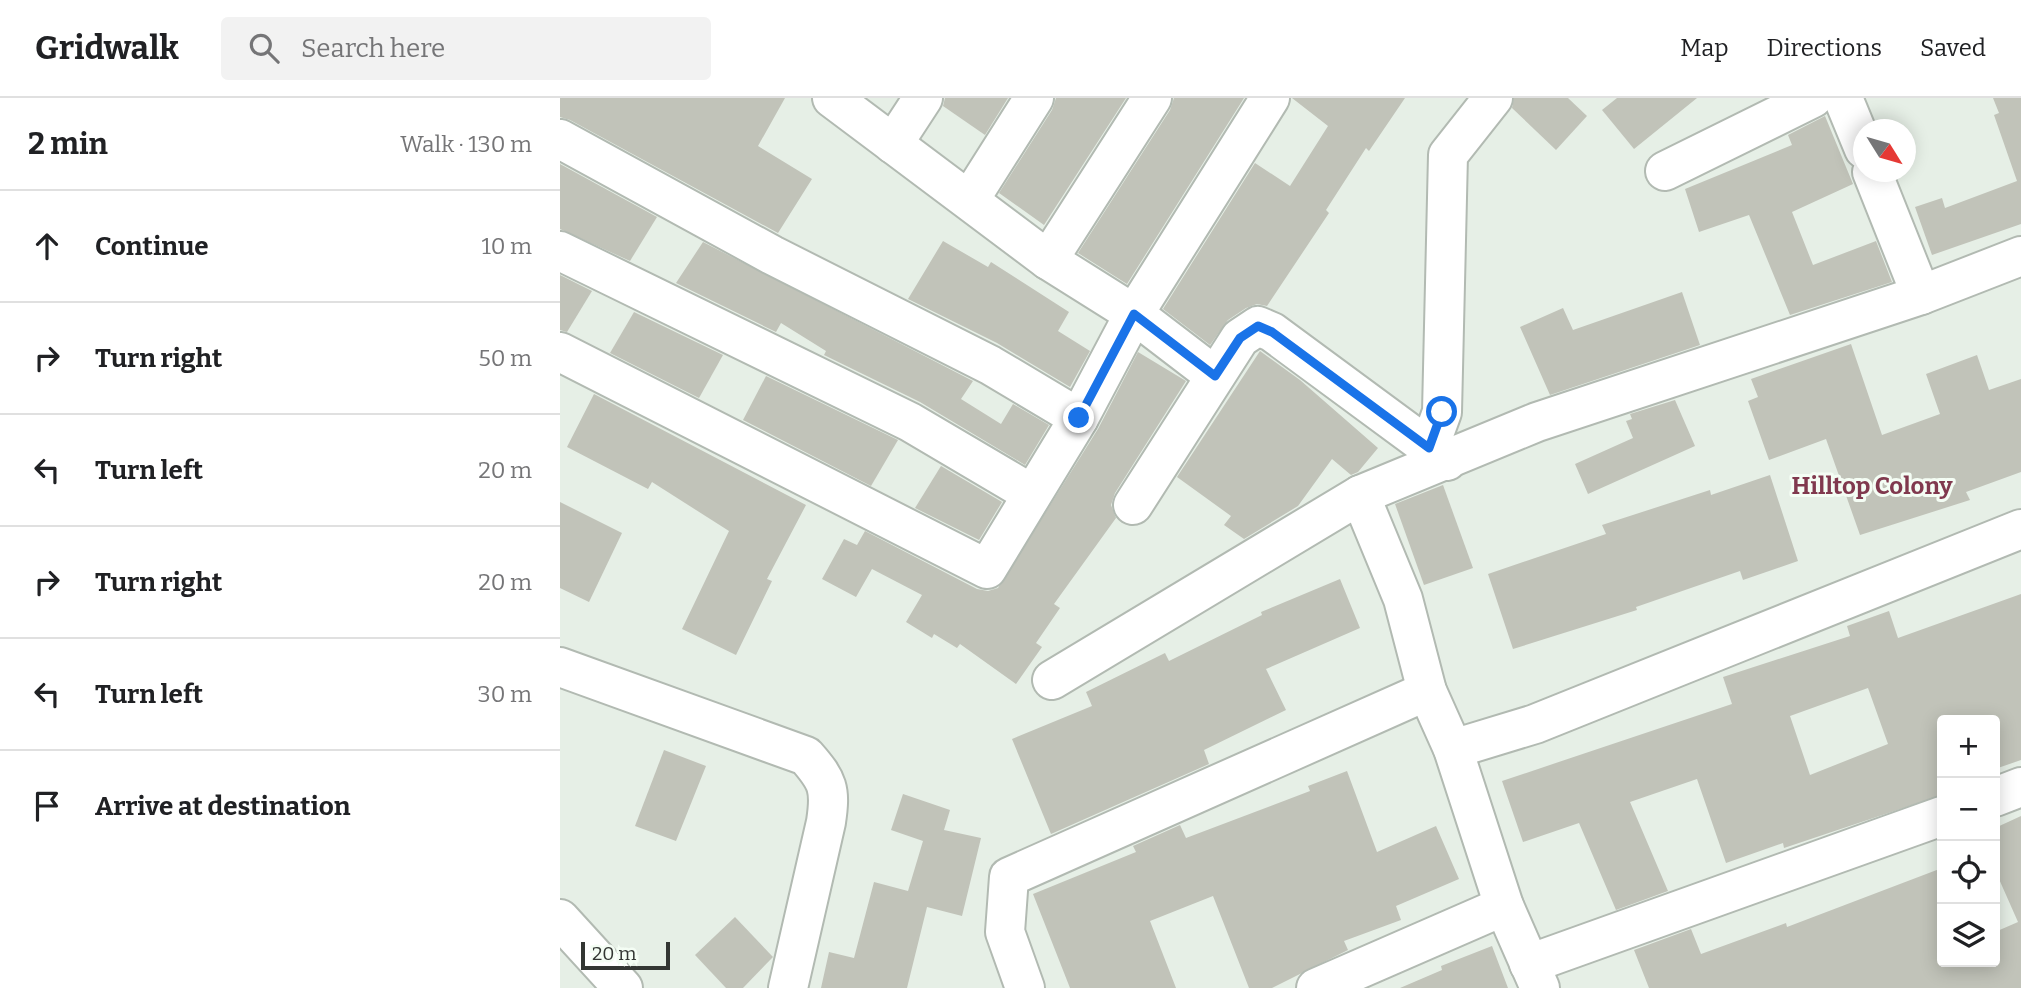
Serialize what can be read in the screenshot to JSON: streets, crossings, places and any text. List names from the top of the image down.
{
  "districts": ["Hilltop Colony"],
  "scale_bar": "20 m",
  "north": "bottom right",
  "page": {
    "header": "Gridwalk",
    "search": "Search here",
    "nav": ["Map", "Directions", "Saved"],
    "heading": ["2 min", "Walk · 130 m"],
    "list": [
      ["Continue", "10 m"],
      ["Turn right", "50 m"],
      ["Turn left", "20 m"],
      ["Turn right", "20 m"],
      ["Turn left", "30 m"],
      "Arrive at destination"
    ],
    "map_buttons": ["+", "−"],
    "scale": "20 m"
  }
}
